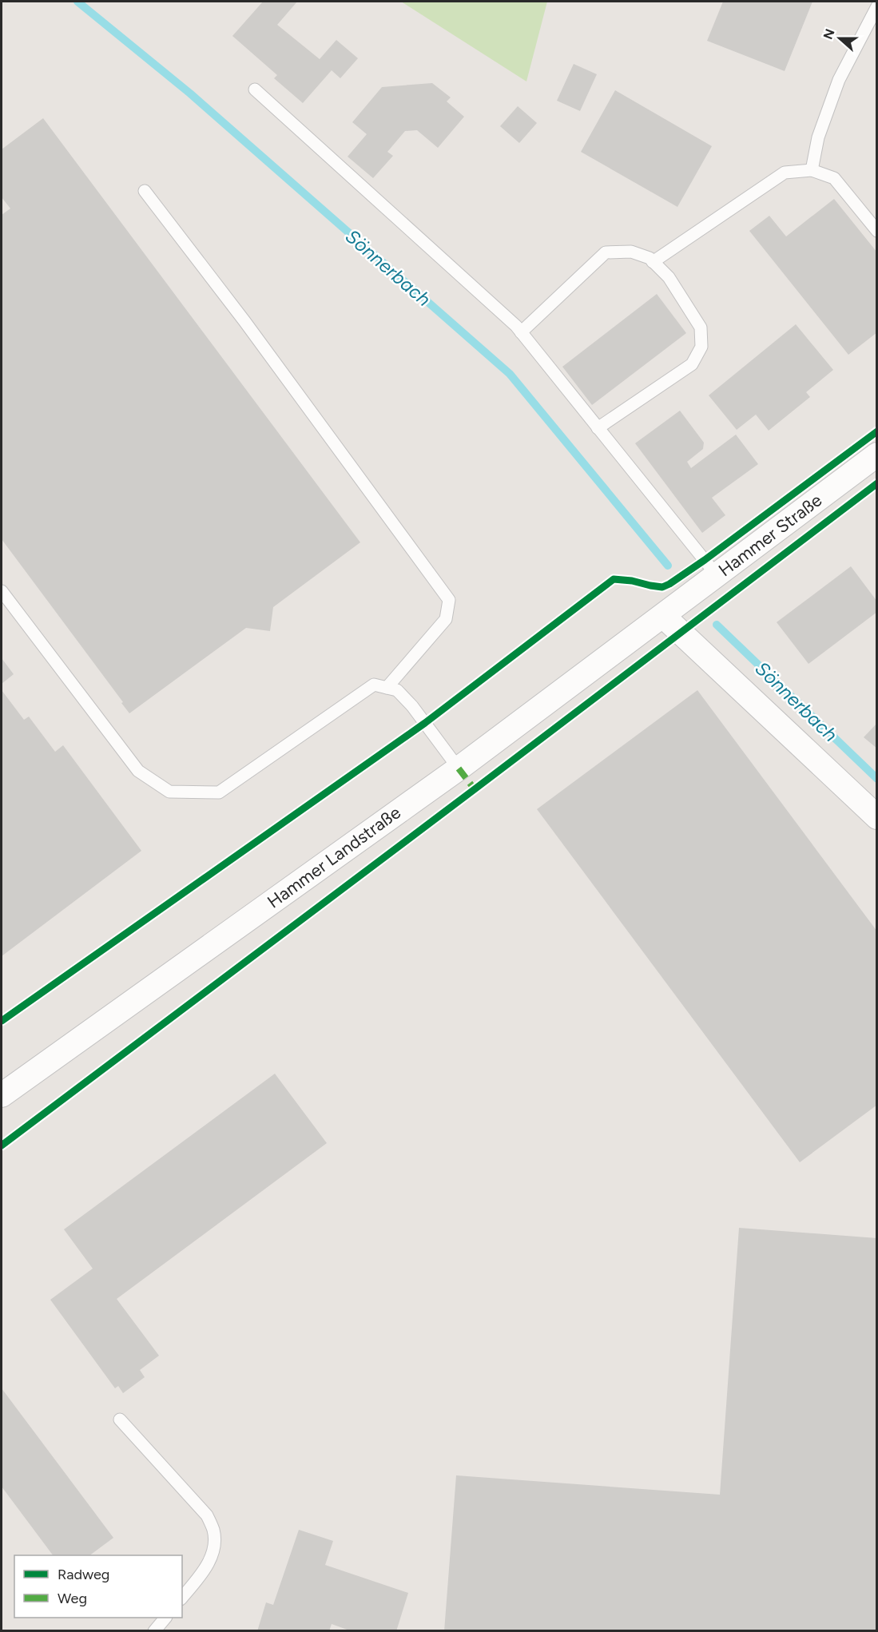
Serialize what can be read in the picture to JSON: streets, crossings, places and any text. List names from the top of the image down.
{
  "streets": {
    "street": ["Hammer Straße", "Hammer Landstraße"]
  },
  "crossings": [
    ["Hammer Straße", "Hammer Landstraße"]
  ],
  "water": ["Sönnerbach"],
  "legend": ["Radweg", "Weg"],
  "north": "left"
}
